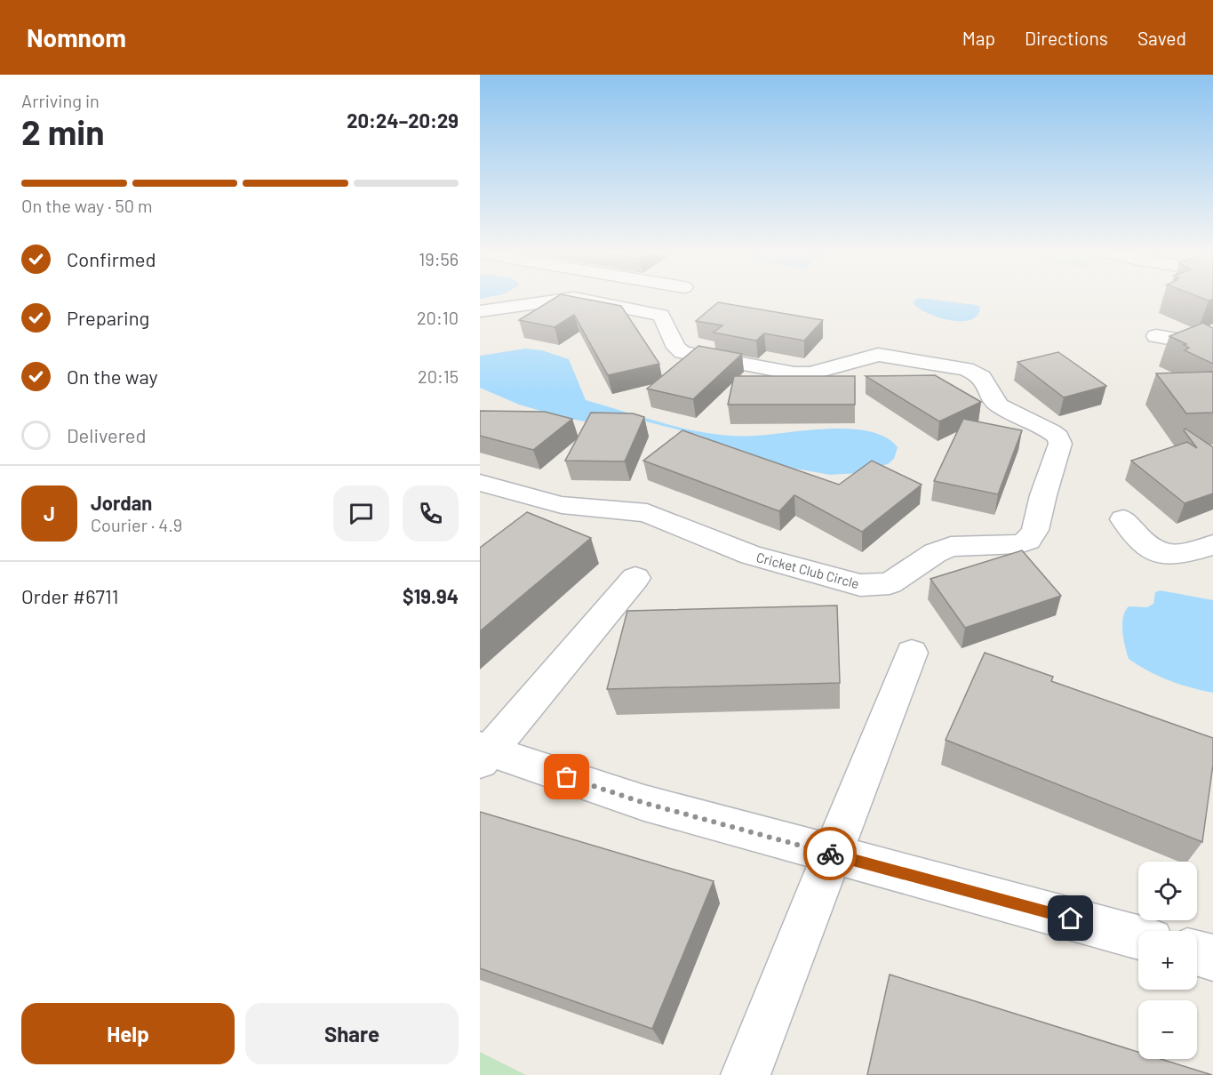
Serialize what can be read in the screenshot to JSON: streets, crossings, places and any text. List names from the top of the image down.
{
  "streets": {
    "lane": ["Cricket Club Circle"]
  },
  "page": {
    "header": "Nomnom",
    "nav": ["Map", "Directions", "Saved"],
    "heading": ["2 min", "Arriving in", "20:24–20:29"],
    "panel": [
      "Jordan",
      "Courier · 4.9",
      "Order #6711",
      "$19.94"
    ],
    "bar": "On the way · 50 m",
    "list": [
      ["Confirmed", "19:56"],
      ["Preparing", "20:10"],
      ["On the way", "20:15"],
      "Delivered"
    ],
    "round": "J",
    "map_buttons": ["+", "−"],
    "buttons": ["Help", "Share"]
  }
}
